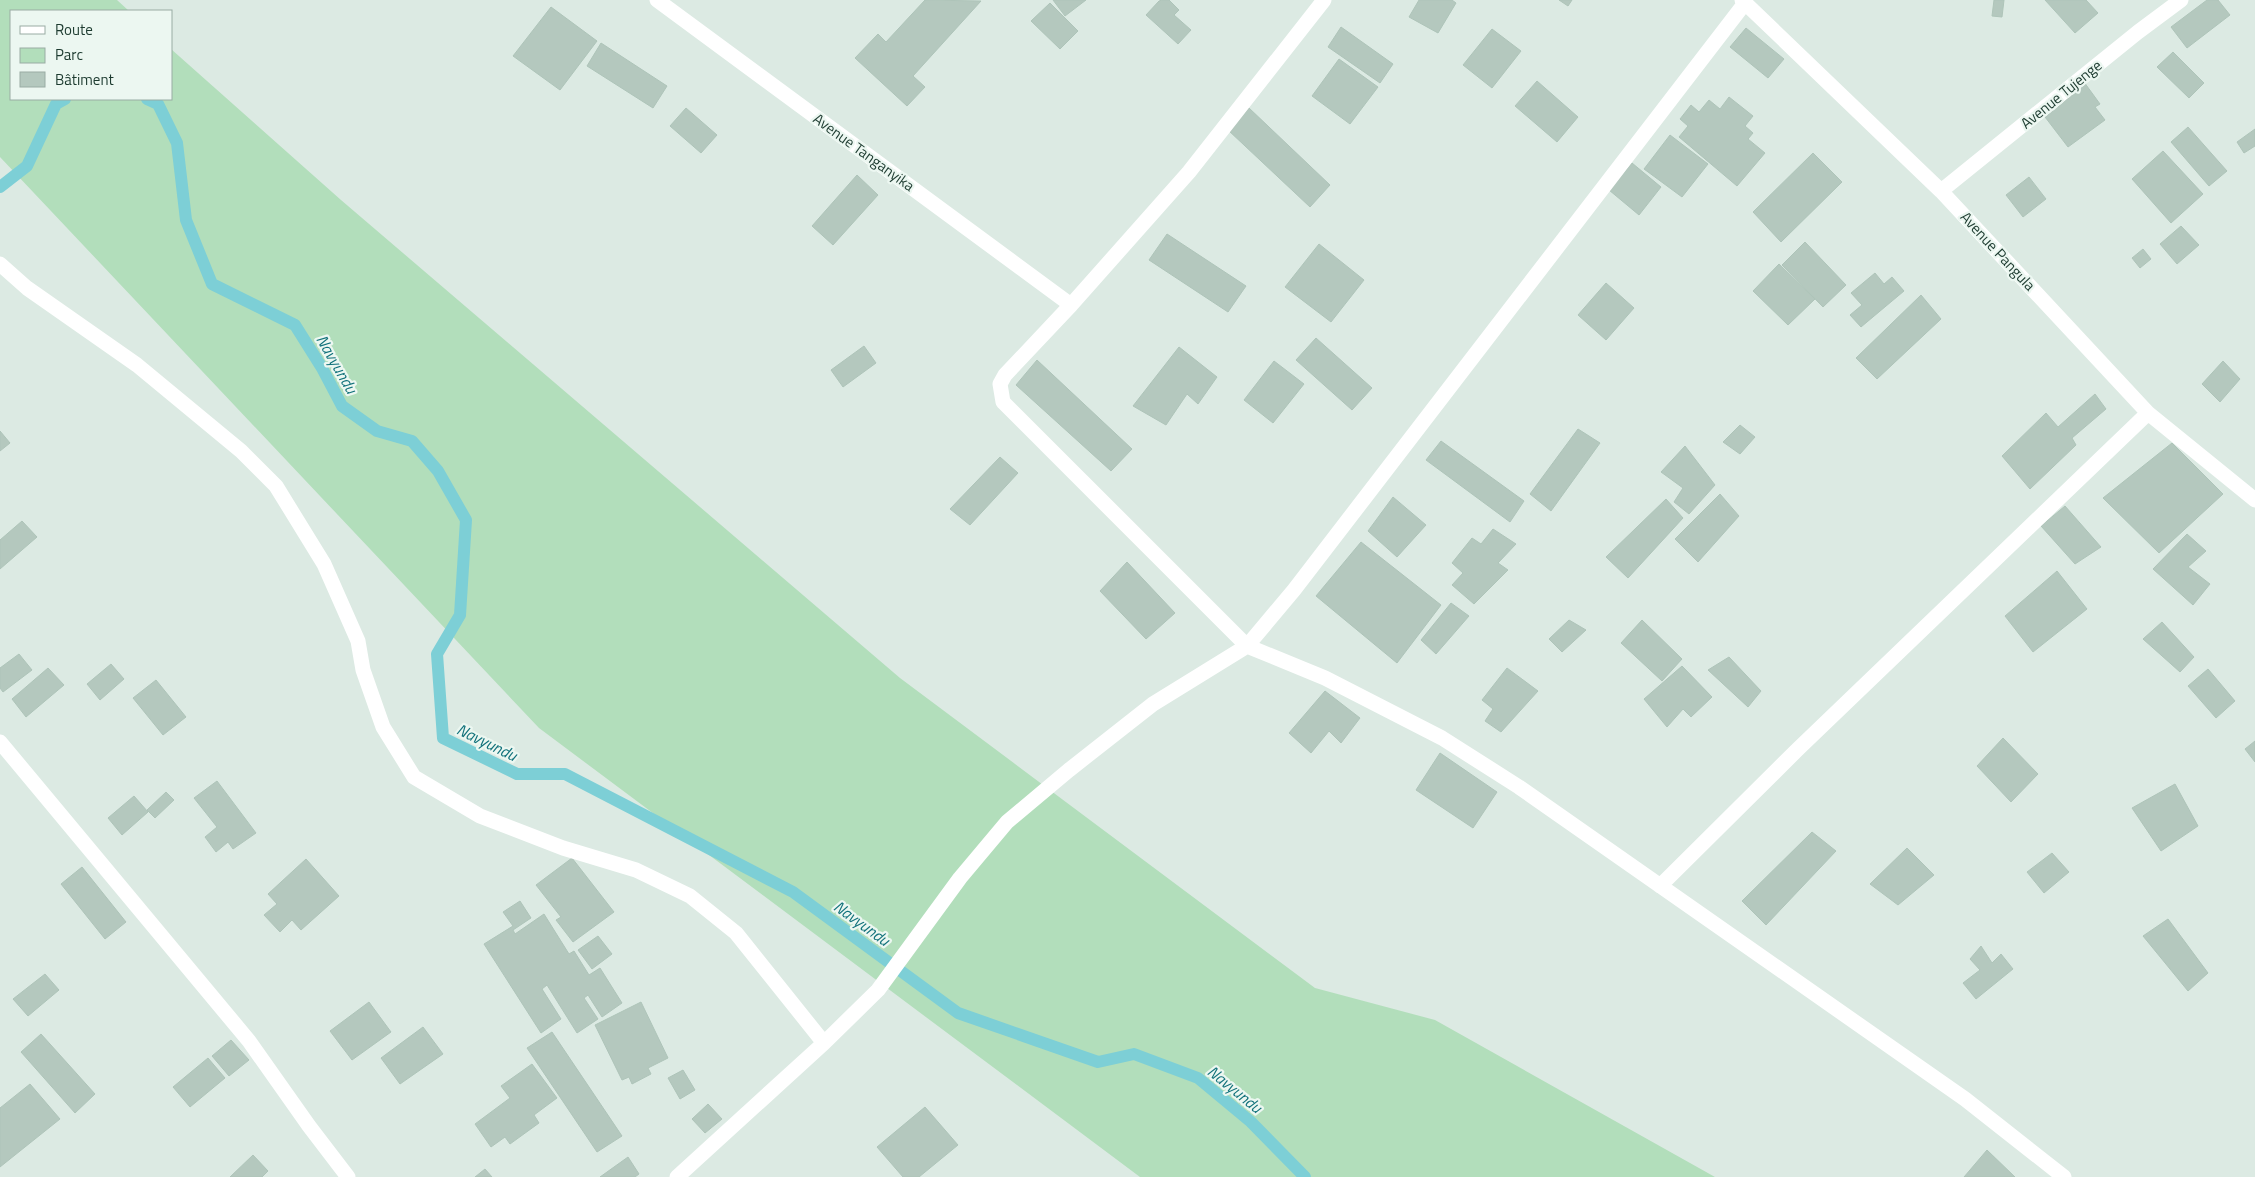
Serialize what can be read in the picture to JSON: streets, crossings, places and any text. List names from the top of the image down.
{
  "streets": {
    "street": ["Avenue Tujenge", "Avenue Tanganyika", "Avenue Pangula"]
  },
  "crossings": [
    ["Avenue Tujenge", "Avenue Pangula"]
  ],
  "water": ["Navyundu"],
  "legend": ["Route", "Parc", "Bâtiment"]
}
